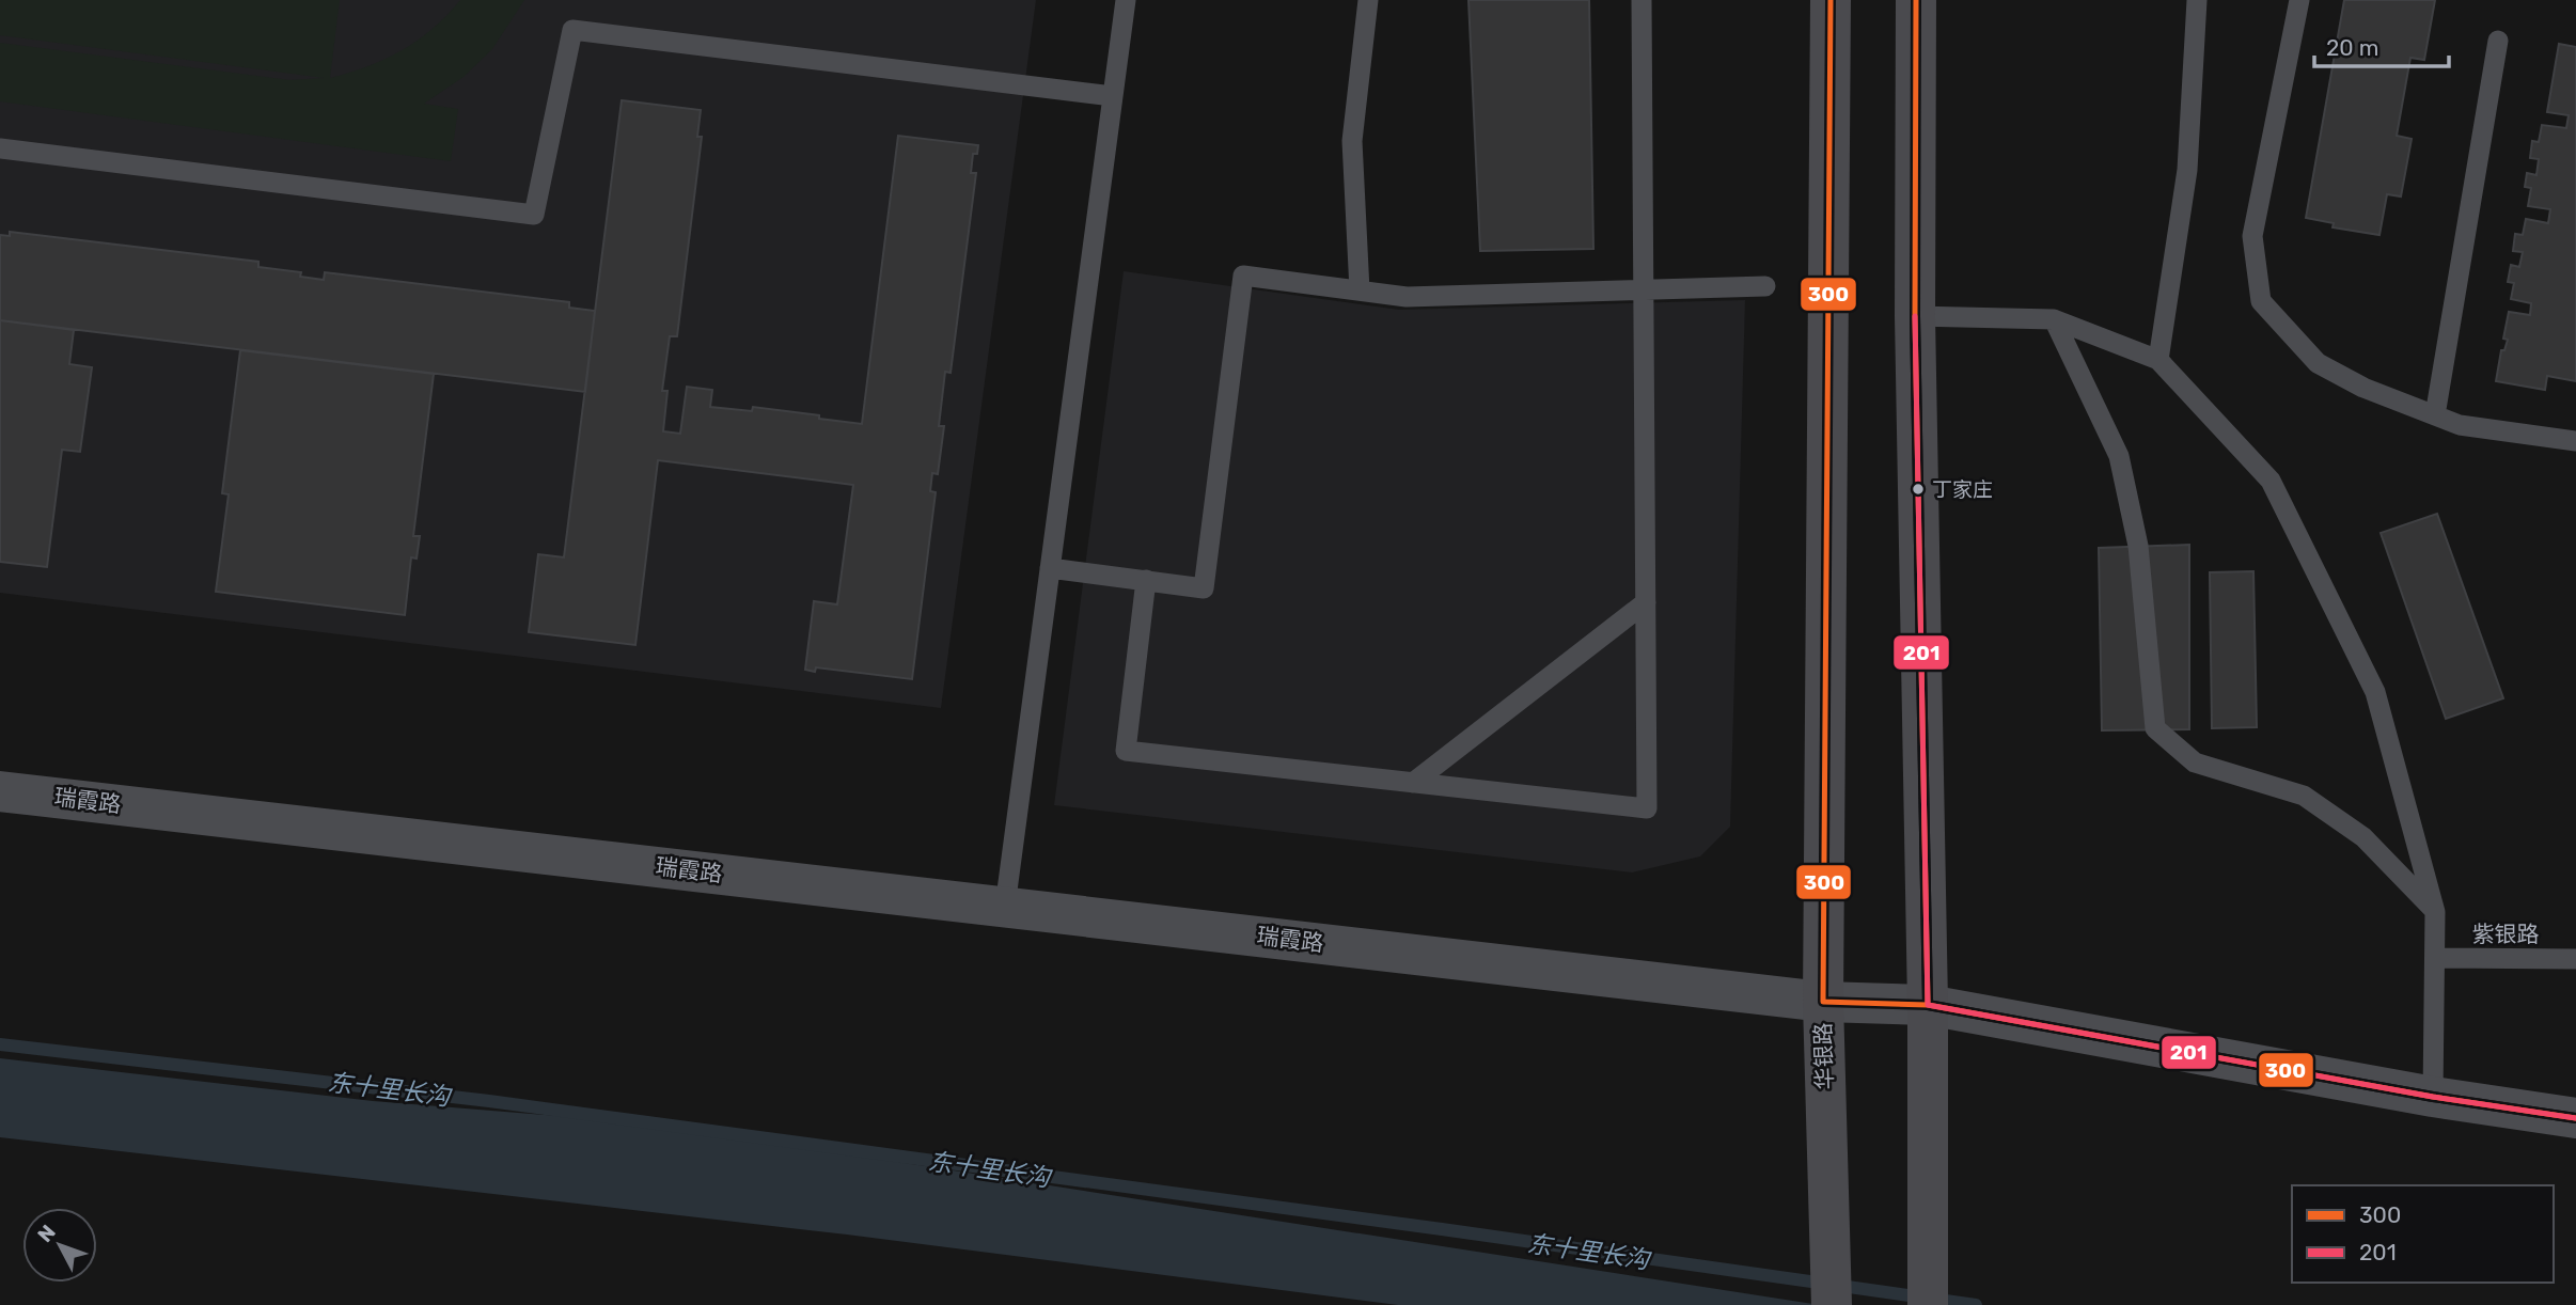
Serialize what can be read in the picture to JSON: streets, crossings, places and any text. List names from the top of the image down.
{
  "streets": {
    "main road": ["华银路"],
    "street": ["瑞霞路"],
    "lane": ["紫银路"]
  },
  "crossings": [
    ["瑞霞路", "华银路"]
  ],
  "water": ["东十里长沟"],
  "places": ["丁家庄"],
  "lines": ["transit line 300", "transit line 201"],
  "legend": ["300", "201"],
  "scale_bar": "20 m",
  "north": "top left"
}
